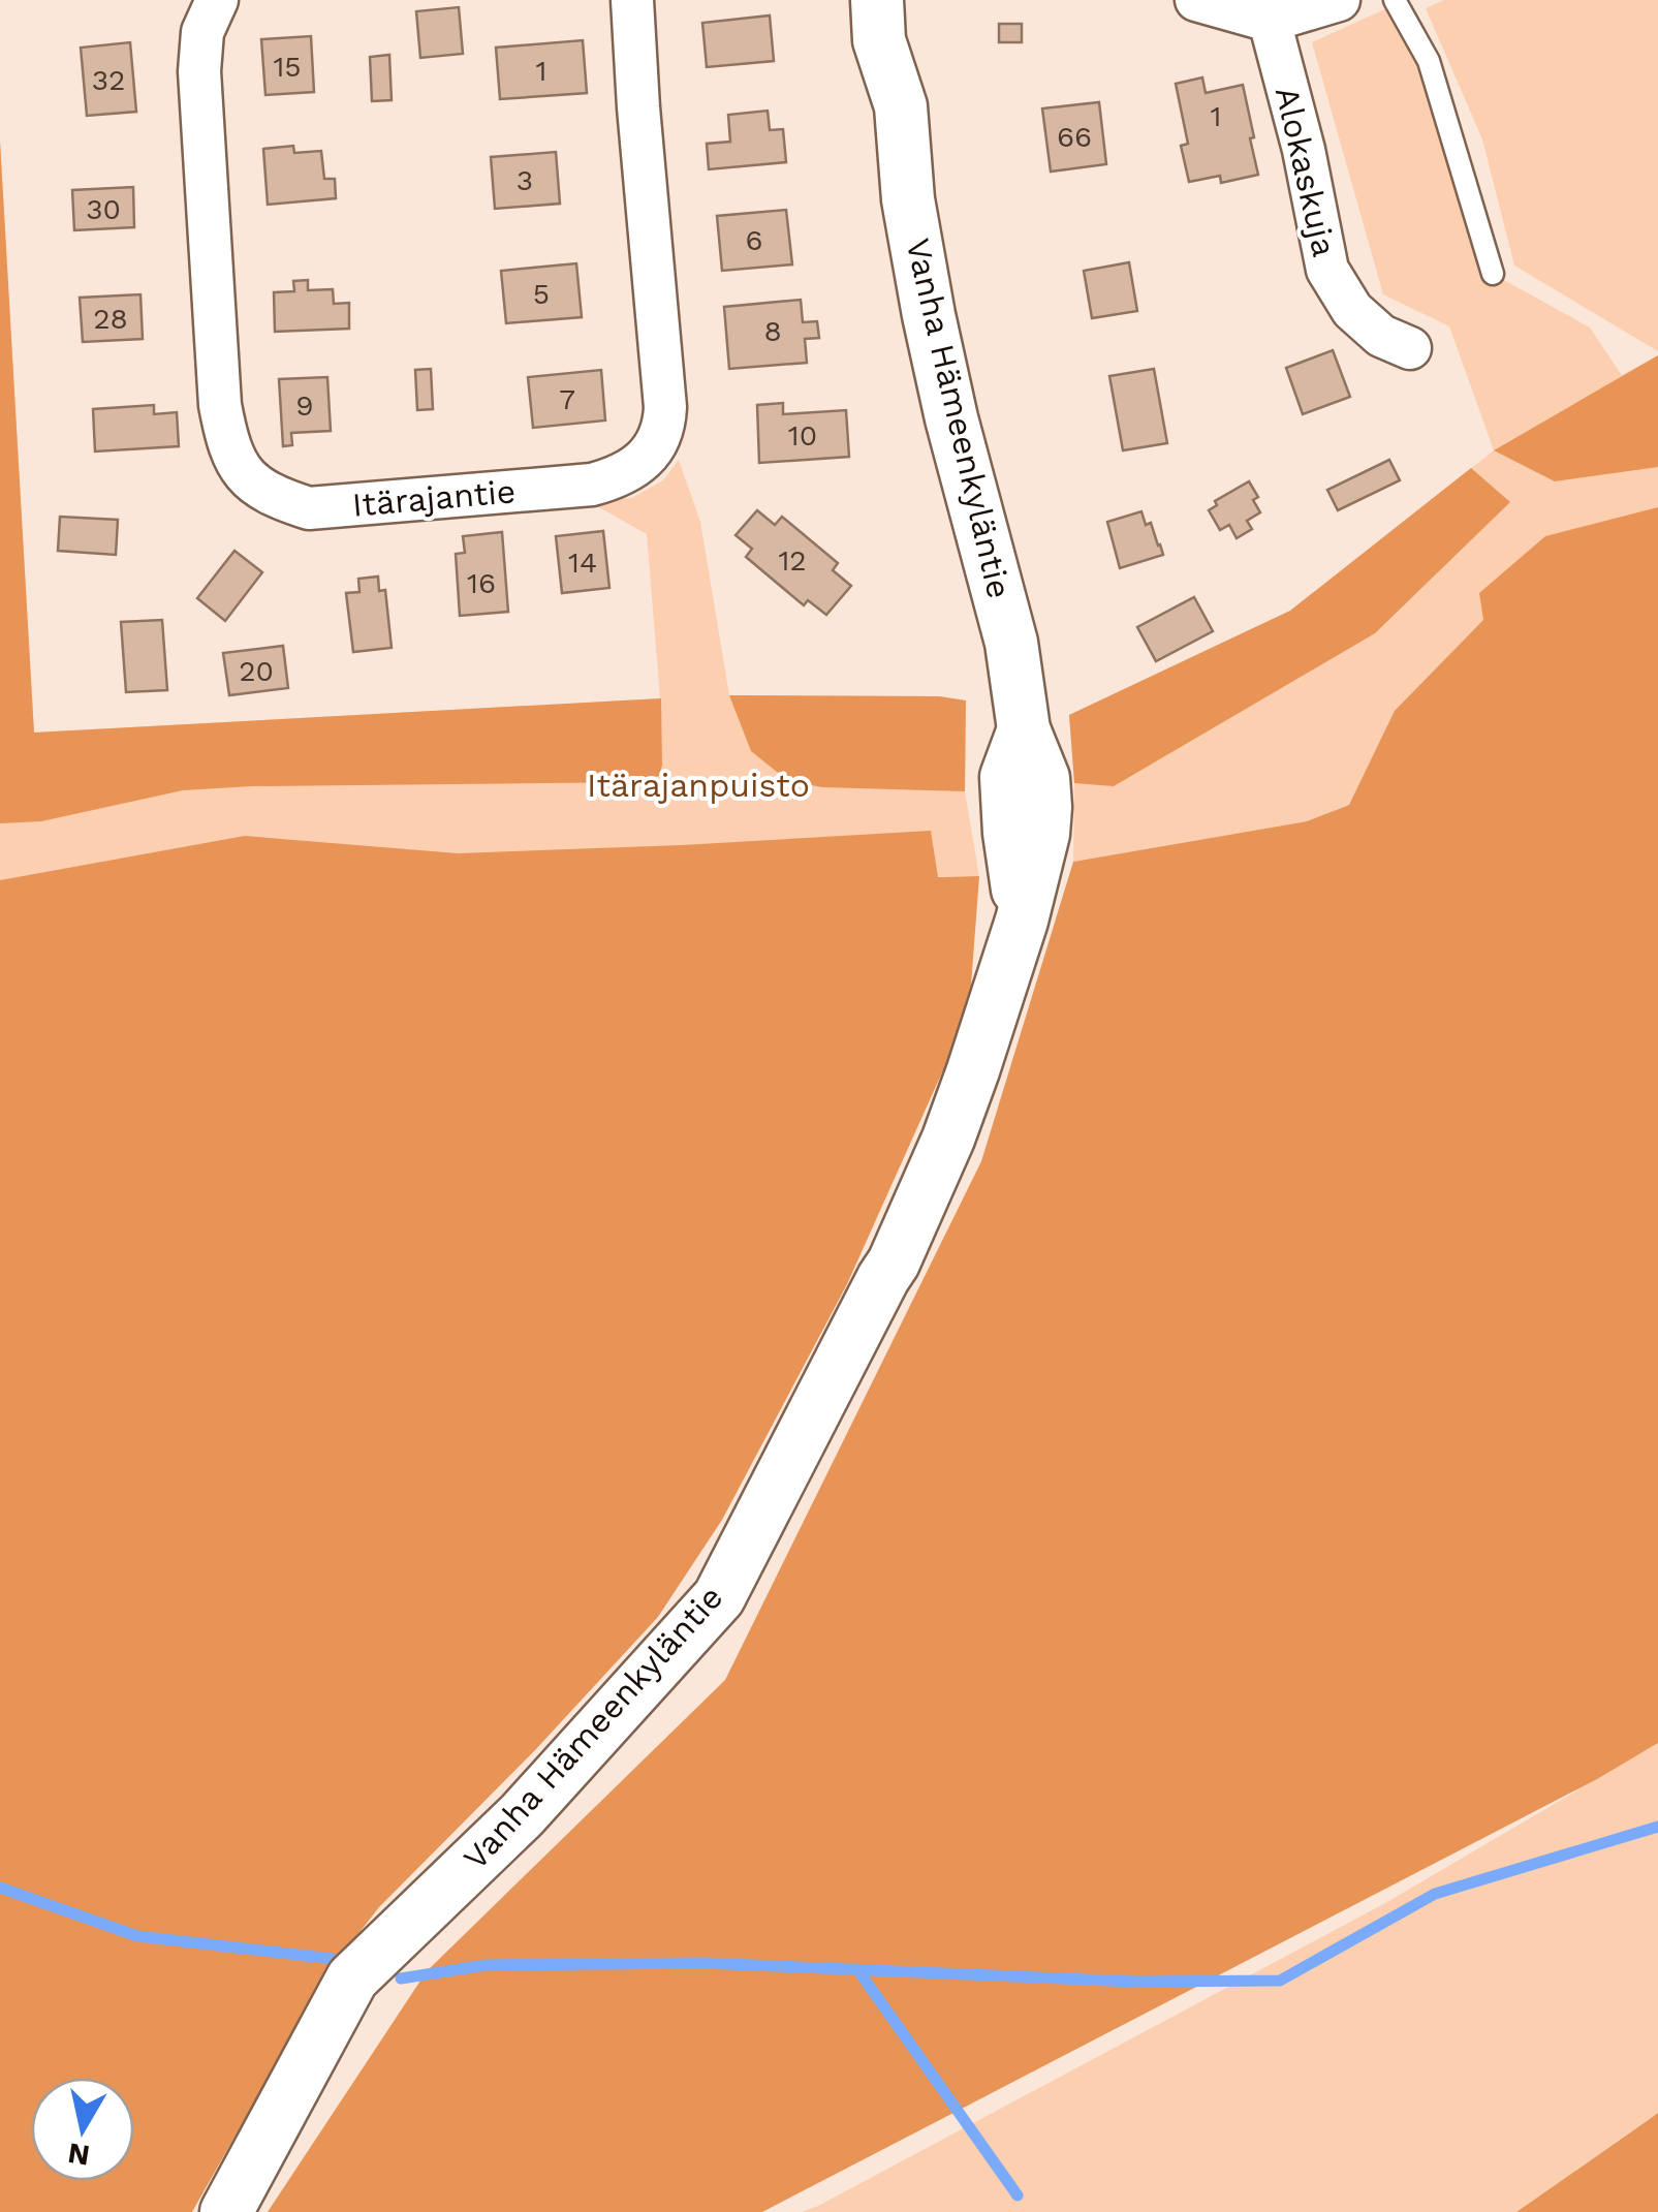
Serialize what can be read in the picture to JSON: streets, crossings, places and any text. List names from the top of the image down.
{
  "streets": {
    "street": ["Alokaskuja", "Vanha Hämeenkyläntie", "Itärajantie"]
  },
  "parks": ["Itärajanpuisto"],
  "house_numbers": [
    "15",
    "1",
    "32",
    "1",
    "66",
    "3",
    "30",
    "6",
    "5",
    "28",
    "8",
    "7",
    "9",
    "10",
    "12",
    "14",
    "16",
    "20"
  ],
  "north": "bottom"
}
